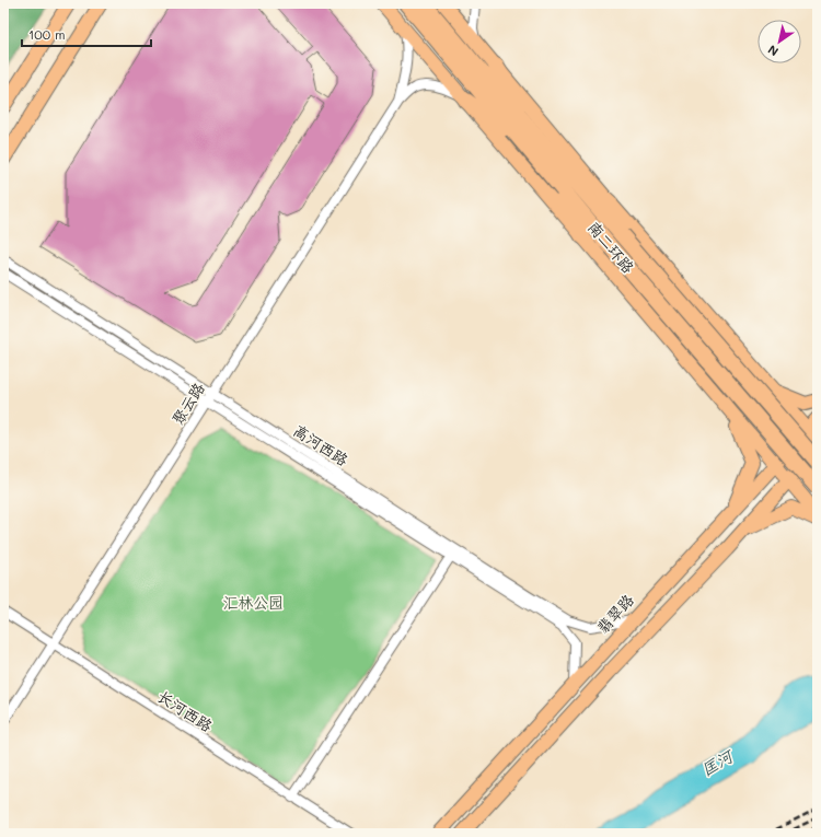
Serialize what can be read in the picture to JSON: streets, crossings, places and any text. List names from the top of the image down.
{
  "streets": {
    "highway": ["南二环路"],
    "main road": ["翡翠路"],
    "street": ["聚云路", "高河西路", "长河西路"]
  },
  "crossings": [
    ["聚云路", "高河西路"],
    ["聚云路", "长河西路"],
    ["高河西路", "翡翠路"]
  ],
  "water": ["匡河"],
  "parks": ["汇林公园"],
  "scale_bar": "100 m",
  "north": "bottom left"
}
